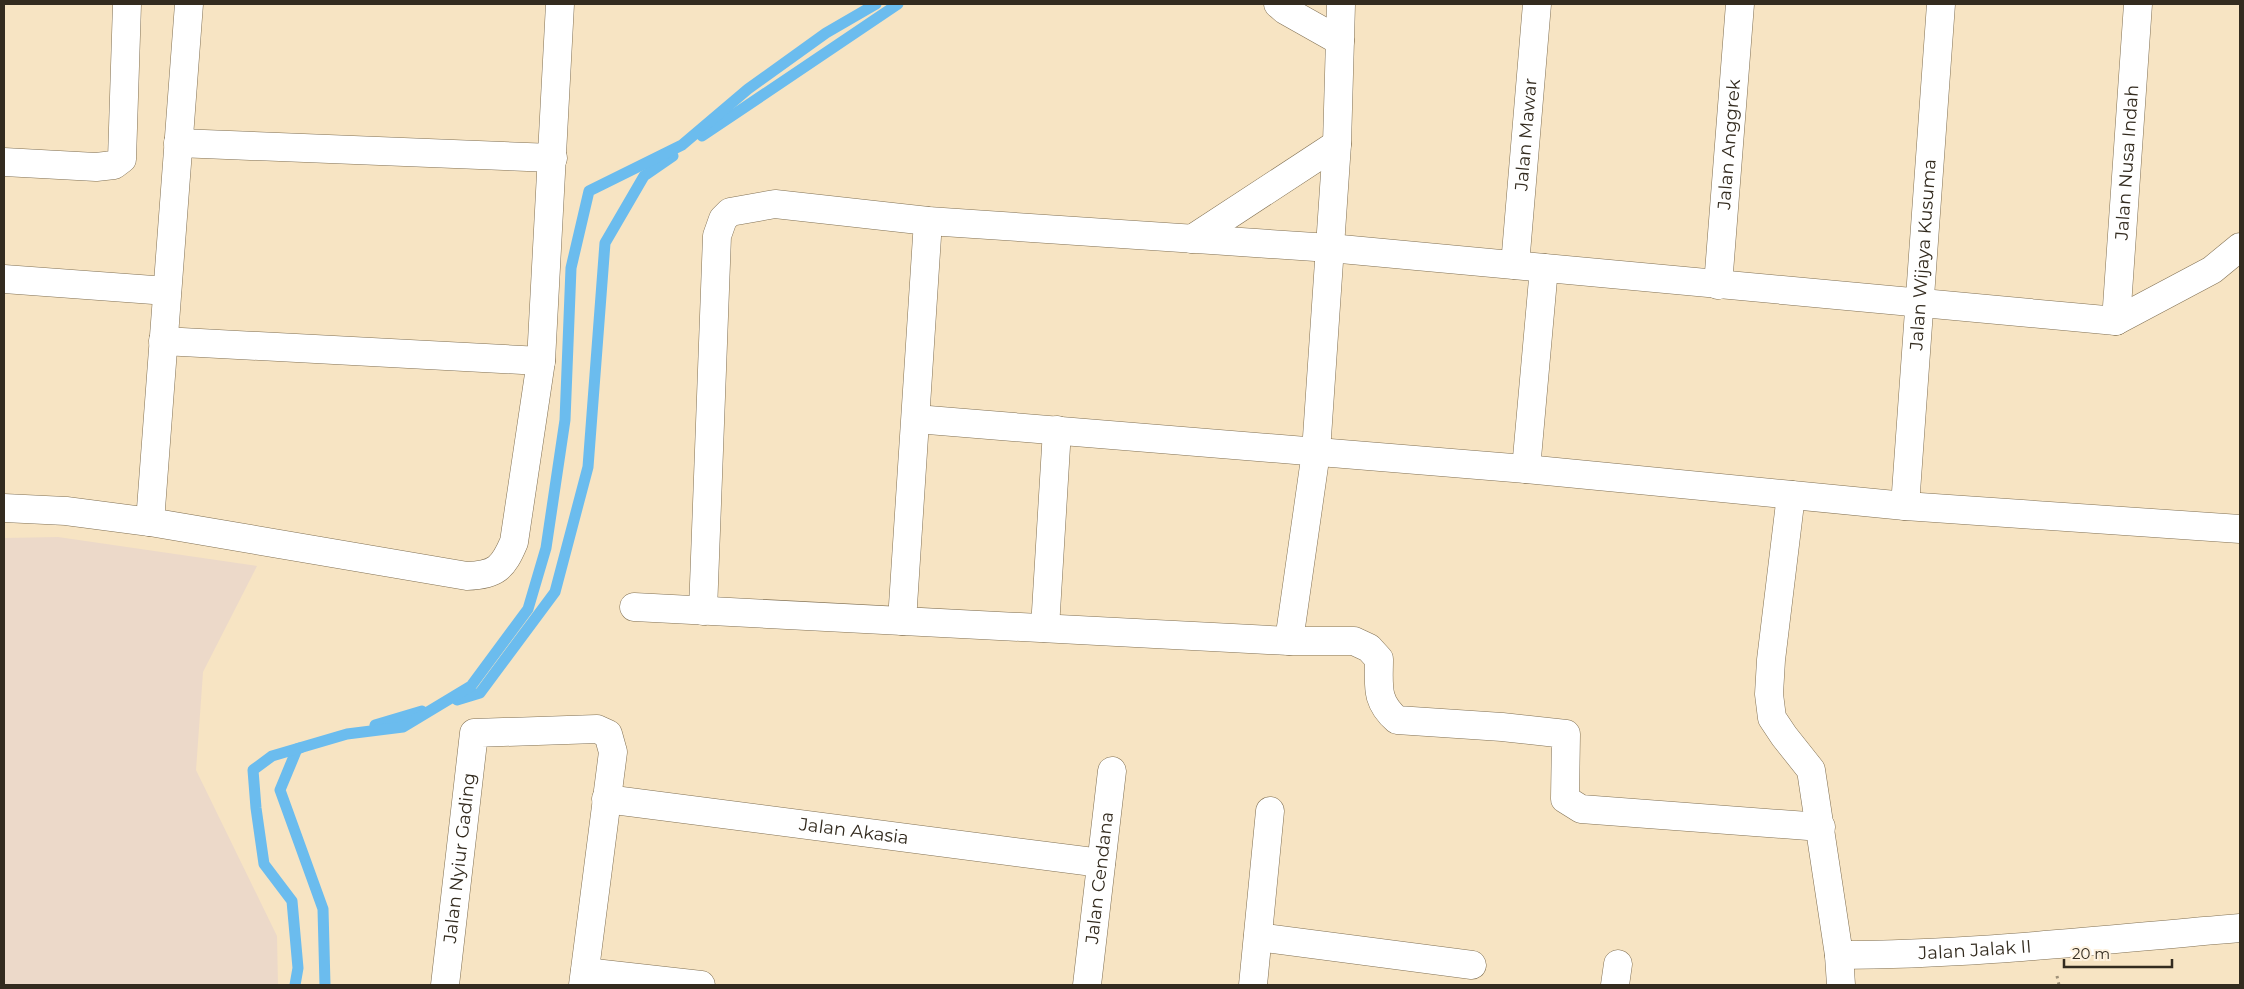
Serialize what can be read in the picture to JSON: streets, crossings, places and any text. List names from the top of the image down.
{
  "streets": {
    "street": [
      "Jalan Mawar",
      "Jalan Anggrek",
      "Jalan Nusa Indah",
      "Jalan Wijaya Kusuma",
      "Jalan Akasia",
      "Jalan Nyiur Gading",
      "Jalan Cendana",
      "Jalan Jalak II"
    ]
  },
  "crossings": [
    ["Jalan Akasia", "Jalan Nyiur Gading"],
    ["Jalan Akasia", "Jalan Cendana"]
  ],
  "scale_bar": "20 m"
}
